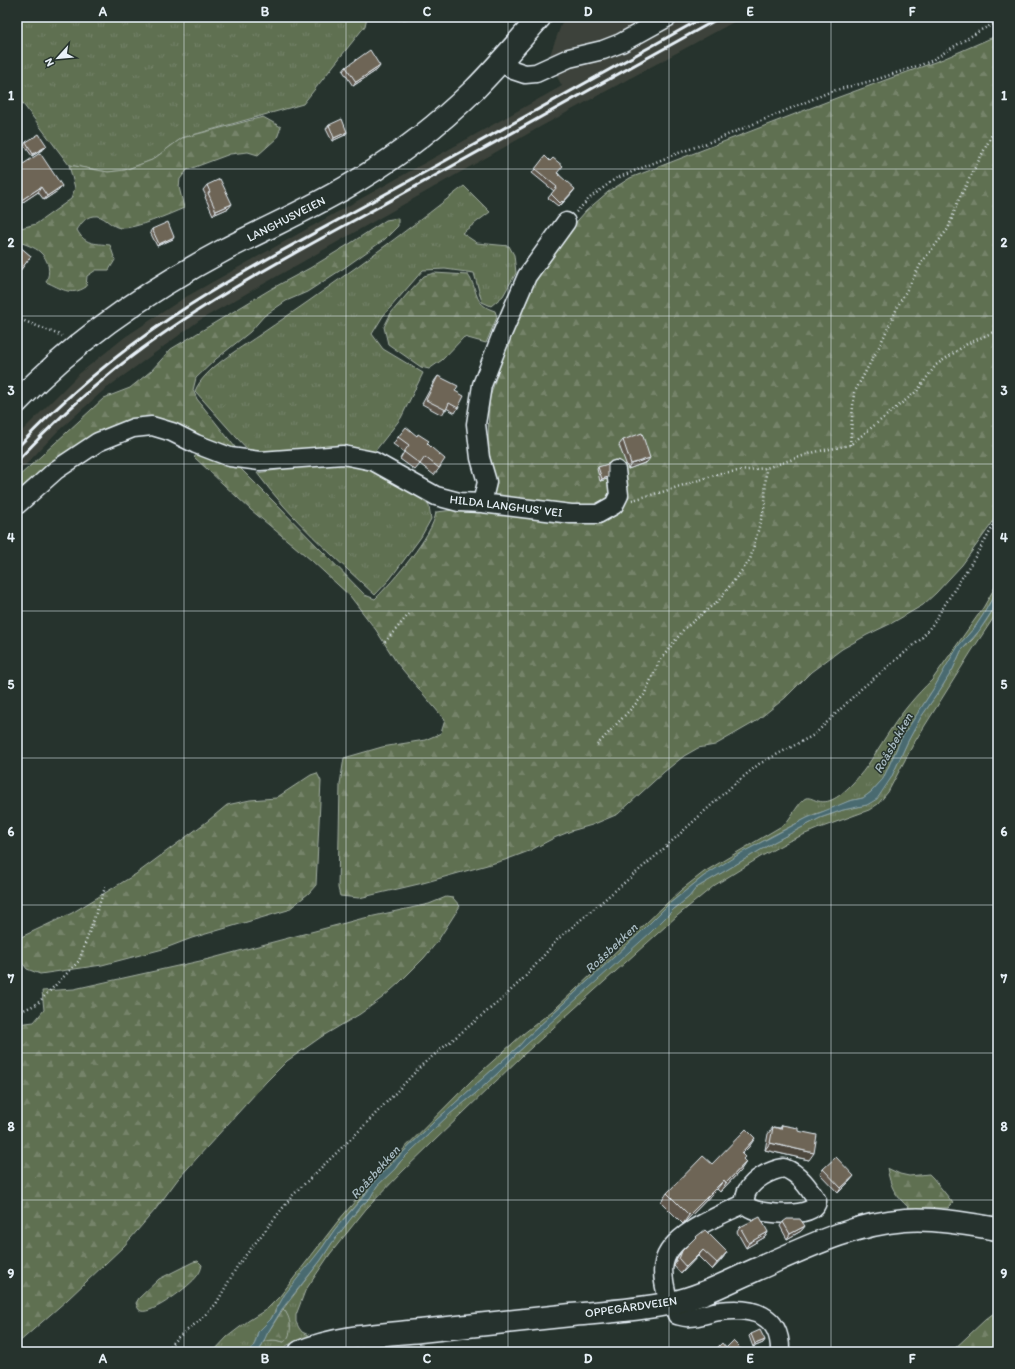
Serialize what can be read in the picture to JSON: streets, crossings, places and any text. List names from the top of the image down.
{
  "streets": {
    "main road": ["LANGHUSVEIEN", "OPPEGÅRDVEIEN"],
    "street": ["HILDA LANGHUS' VEI"]
  },
  "water": ["Roåsbekken"],
  "north": "bottom left",
  "grid": {
    "columns": [
      "A",
      "B",
      "C",
      "D",
      "E",
      "F"
    ],
    "rows": [
      "1",
      "2",
      "3",
      "4",
      "5",
      "6",
      "7",
      "8",
      "9"
    ]
  }
}
